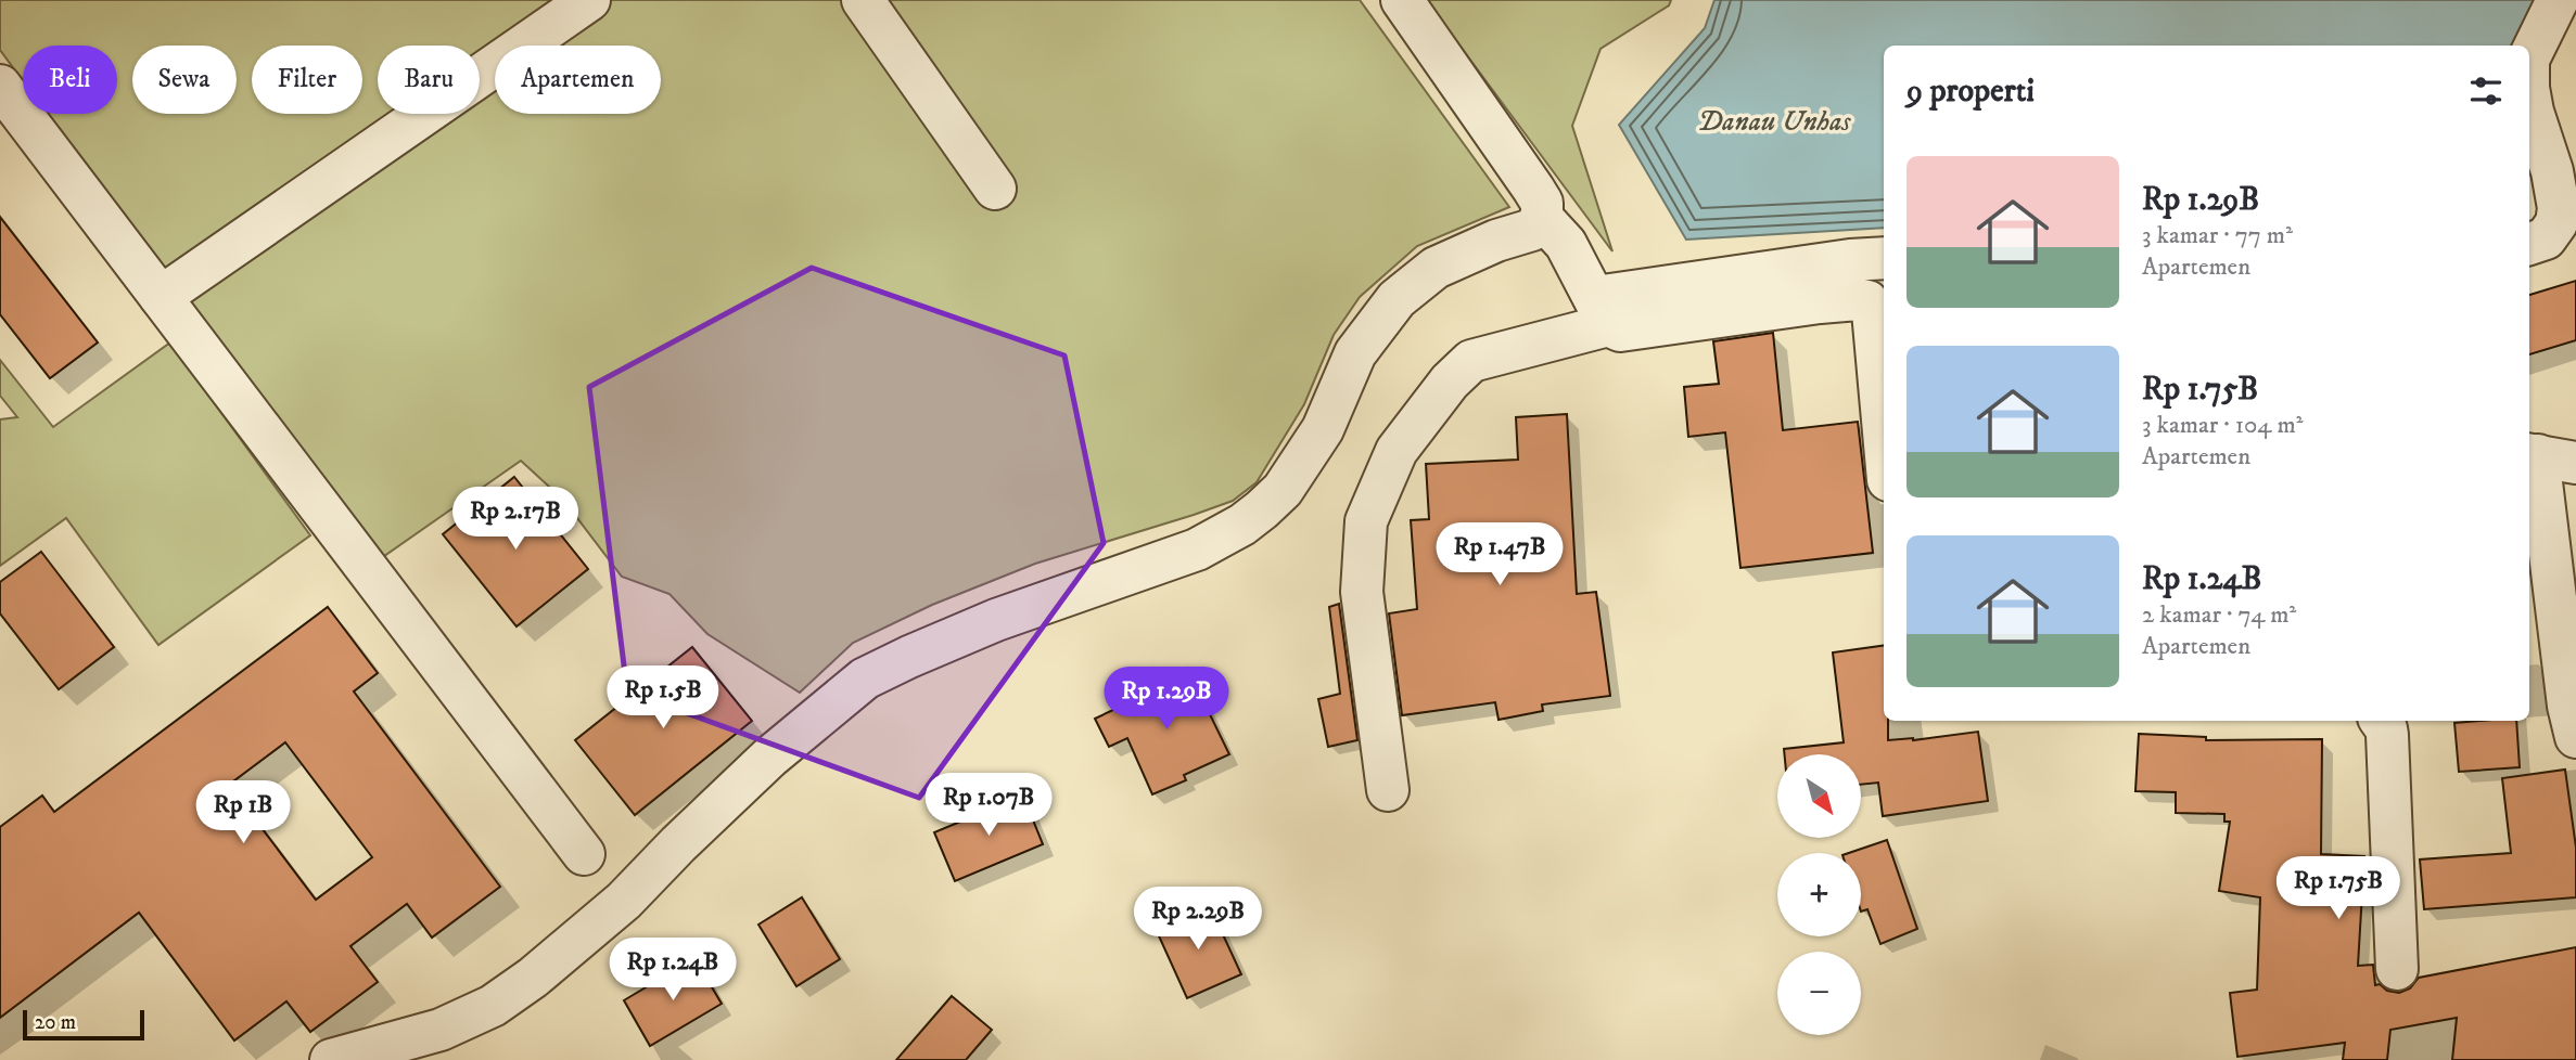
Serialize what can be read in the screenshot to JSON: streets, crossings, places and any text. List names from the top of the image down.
{
  "water": ["Danau Unhas"],
  "scale_bar": "20 m",
  "north": "bottom right",
  "page": {
    "chip": [
      "Beli",
      "Sewa",
      "Filter",
      "Baru",
      "Apartemen"
    ],
    "heading": "9 properti",
    "list": [
      {
        "name": "Rp 1.29B",
        "note": "3 kamar · 77 m² · Apartemen"
      },
      {
        "name": "Rp 1.75B",
        "note": "3 kamar · 104 m² · Apartemen"
      },
      {
        "name": "Rp 1.24B",
        "note": "2 kamar · 74 m² · Apartemen"
      }
    ],
    "price": [
      "Rp 2.17B",
      "Rp 1.47B",
      "Rp 1.5B",
      "Rp 1.29B",
      "Rp 1.07B",
      "Rp 1B",
      "Rp 1.75B",
      "Rp 2.29B",
      "Rp 1.24B"
    ],
    "map_buttons": ["+", "−"],
    "scale": "20 m"
  }
}
